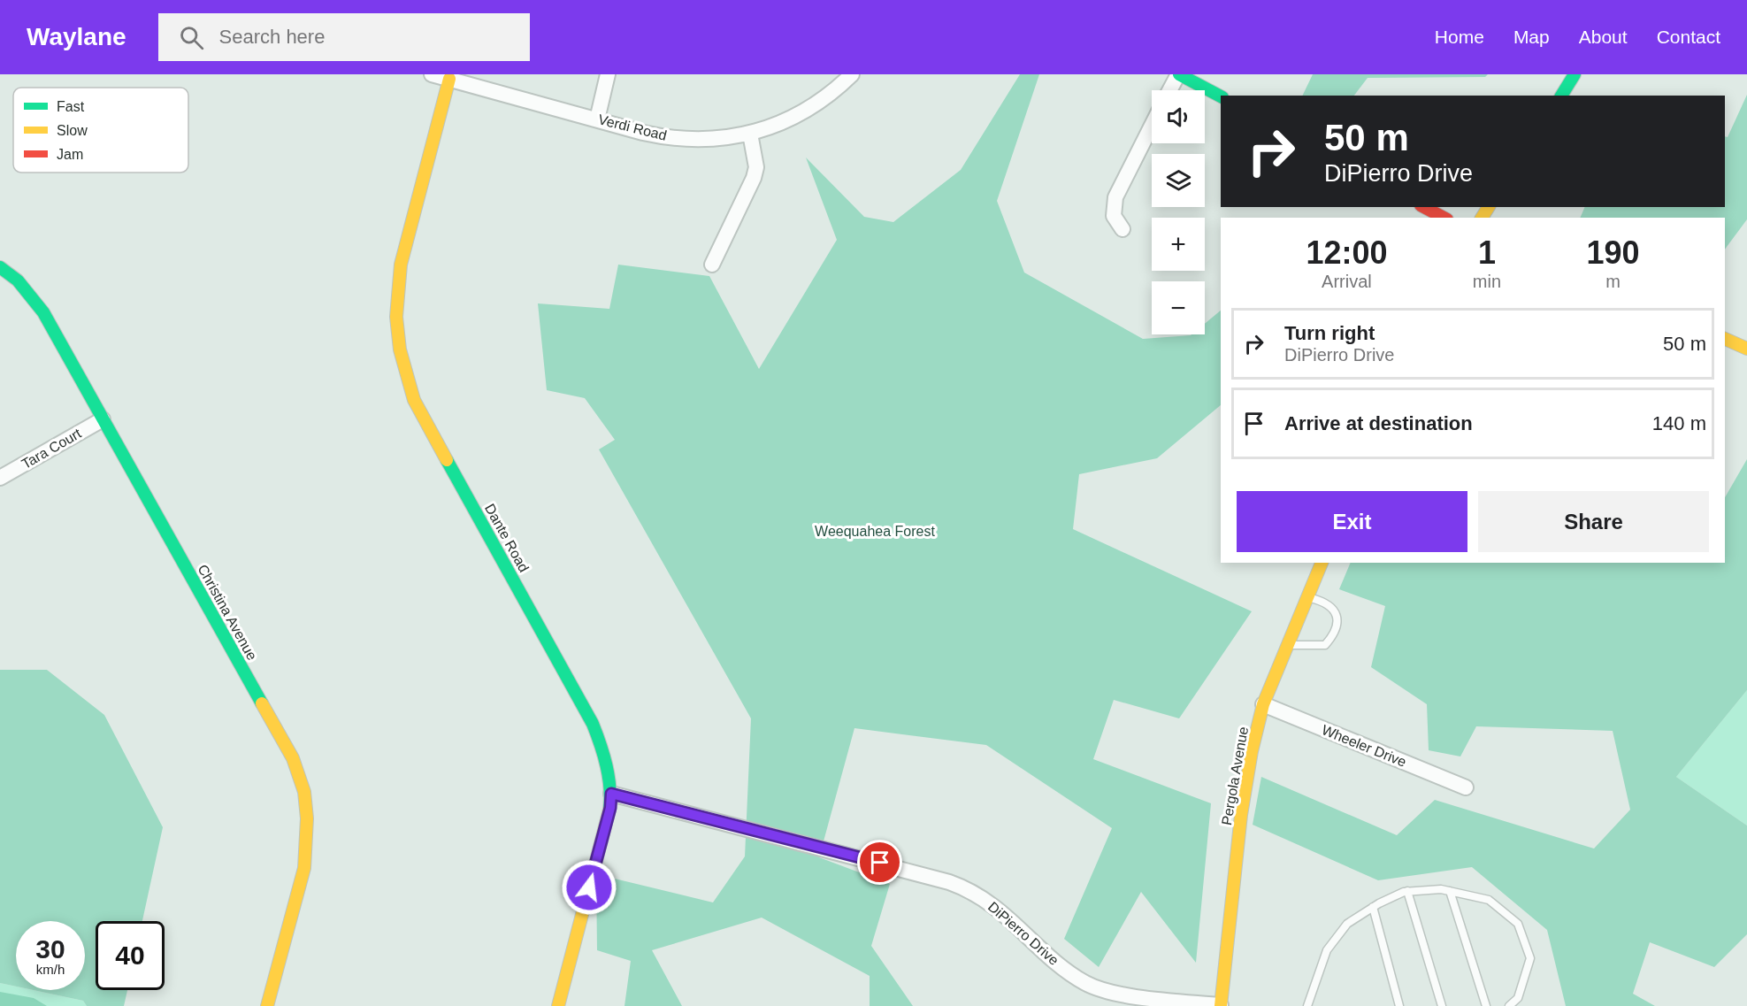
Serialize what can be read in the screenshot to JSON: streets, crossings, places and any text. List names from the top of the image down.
{
  "streets": {
    "street": [
      "Verdi Road",
      "Tara Court",
      "Dante Road",
      "Christina Avenue",
      "Wheeler Drive",
      "Pergola Avenue",
      "DiPierro Drive"
    ]
  },
  "crossings": [
    ["Verdi Road", "Dante Road"],
    ["Tara Court", "Christina Avenue"],
    ["Dante Road", "DiPierro Drive"],
    ["Wheeler Drive", "Pergola Avenue"],
    ["Pergola Avenue", "DiPierro Drive"]
  ],
  "parks": ["Weequahea Forest"],
  "legend": ["Fast", "Slow", "Jam"],
  "page": {
    "header": "Waylane",
    "search": "Search here",
    "nav": [
      "Home",
      "Map",
      "About",
      "Contact"
    ],
    "map_buttons": ["+", "−"],
    "turn": ["50 m", "DiPierro Drive"],
    "eta": [
      "12:00",
      "Arrival",
      "1",
      "min",
      "190",
      "m"
    ],
    "list": [
      {
        "name": "Turn right",
        "note": "DiPierro Drive",
        "value": "50 m"
      },
      {
        "name": "Arrive at destination",
        "value": "140 m"
      }
    ],
    "buttons": ["Exit", "Share"],
    "speed": "30 km/h",
    "limit": "40"
  }
}
